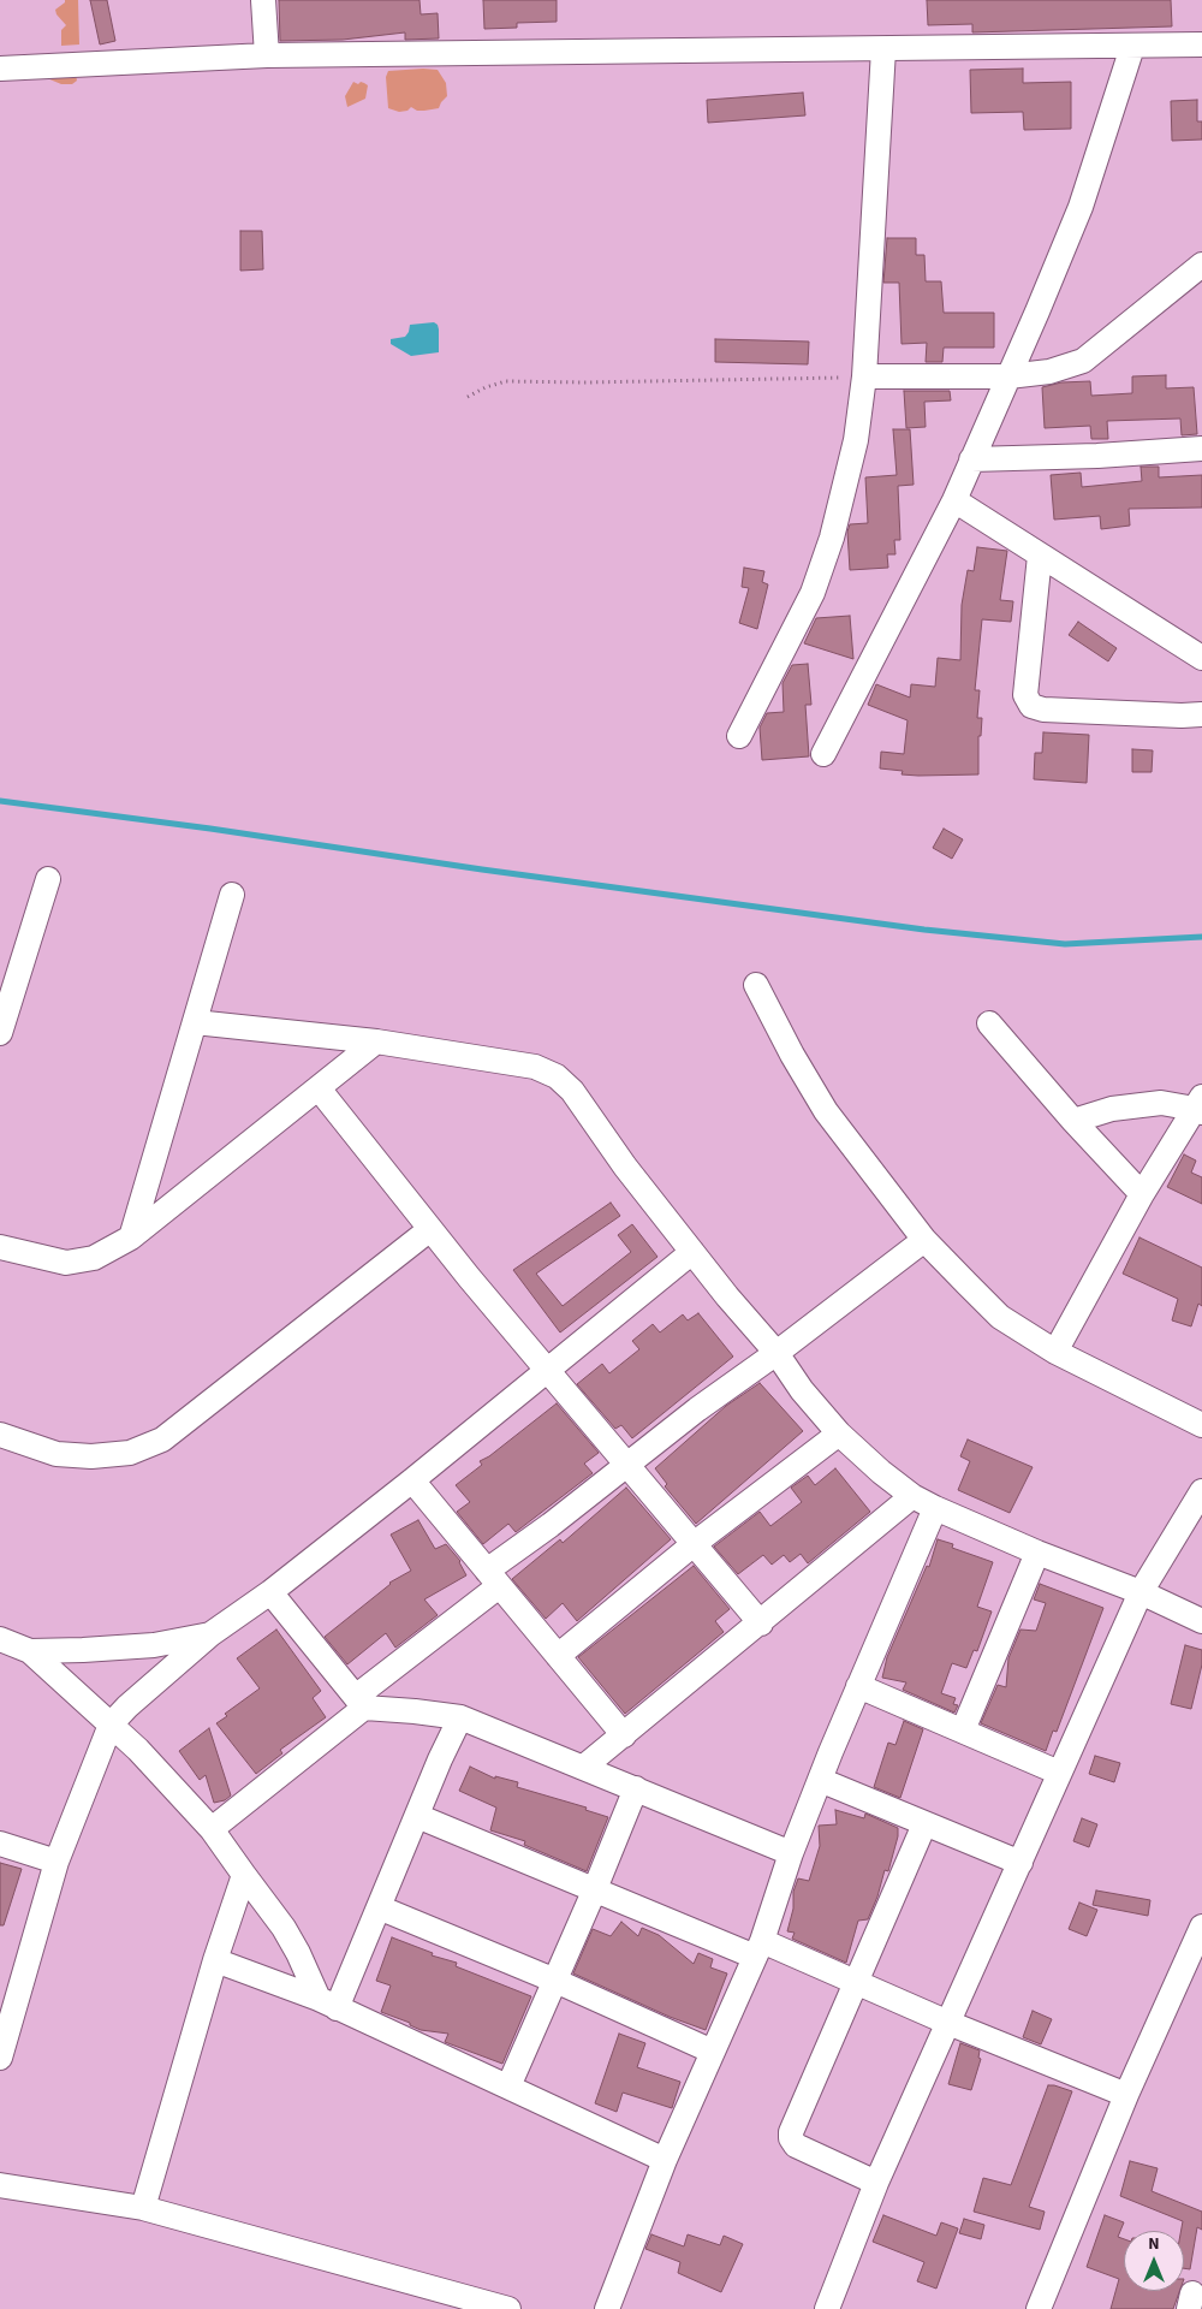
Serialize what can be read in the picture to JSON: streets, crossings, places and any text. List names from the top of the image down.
{
  "north": "top"
}
